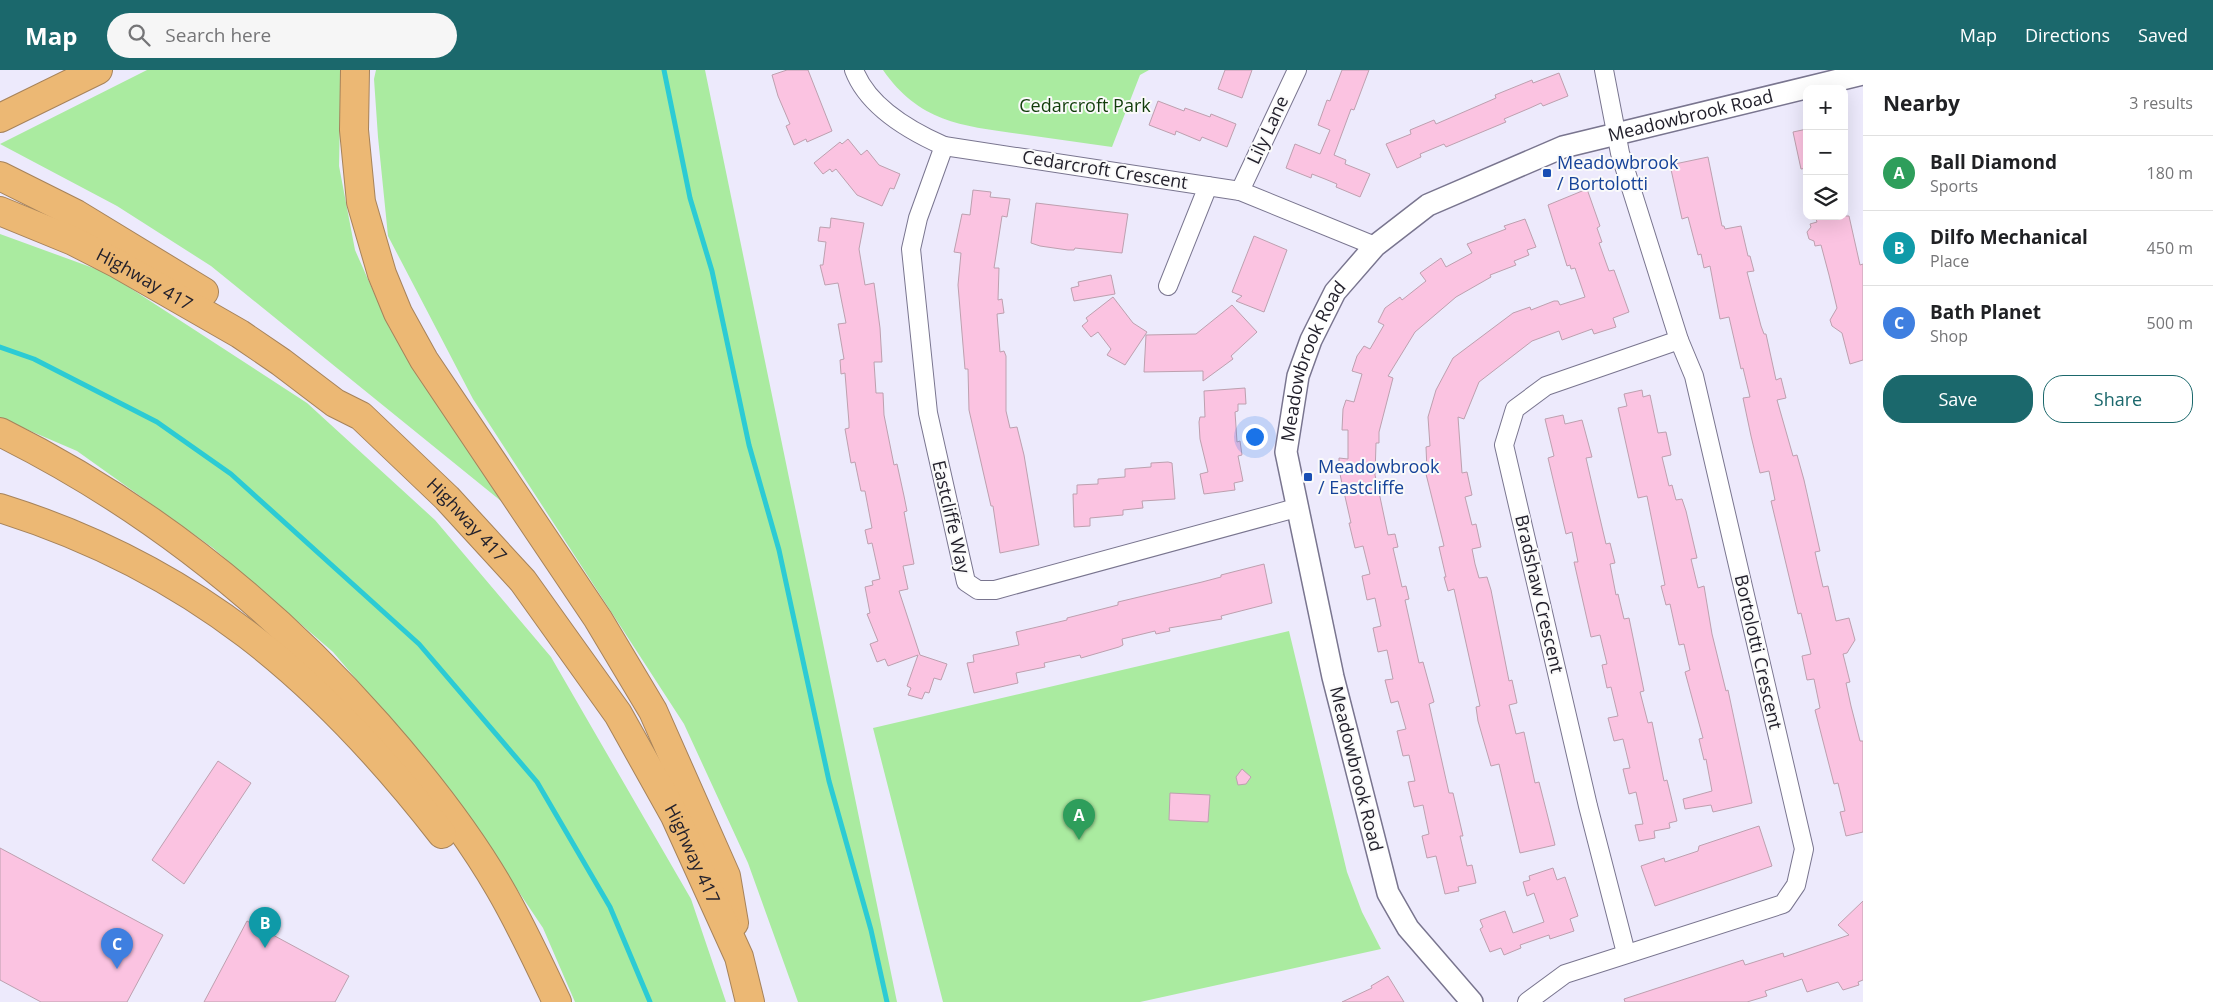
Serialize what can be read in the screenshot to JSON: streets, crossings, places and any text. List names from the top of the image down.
{
  "streets": {
    "highway": ["Highway 417"],
    "street": [
      "Meadowbrook Road",
      "Lily Lane",
      "Cedarcroft Crescent",
      "Eastcliffe Way",
      "Bradshaw Crescent",
      "Bortolotti Crescent"
    ]
  },
  "crossings": [
    ["Meadowbrook Road", "Cedarcroft Crescent"],
    ["Meadowbrook Road", "Eastcliffe Way"],
    ["Meadowbrook Road", "Bortolotti Crescent"],
    ["Lily Lane", "Cedarcroft Crescent"],
    ["Cedarcroft Crescent", "Eastcliffe Way"],
    ["Bradshaw Crescent", "Bortolotti Crescent"]
  ],
  "parks": ["Cedarcroft Park"],
  "places": {
    "transit": ["Meadowbrook / Bortolotti", "Meadowbrook / Eastcliffe"]
  },
  "page": {
    "header": "Map",
    "search": "Search here",
    "nav": ["Map", "Directions", "Saved"],
    "heading": ["Nearby", "3 results"],
    "map_buttons": ["+", "−"],
    "list": [
      {
        "mark": "A",
        "name": "Ball Diamond",
        "note": "Sports",
        "value": "180 m"
      },
      {
        "mark": "B",
        "name": "Dilfo Mechanical",
        "note": "Place",
        "value": "450 m"
      },
      {
        "mark": "C",
        "name": "Bath Planet",
        "note": "Shop",
        "value": "500 m"
      }
    ],
    "buttons": ["Save", "Share"],
    "pins": ["A", "B", "C"]
  }
}
